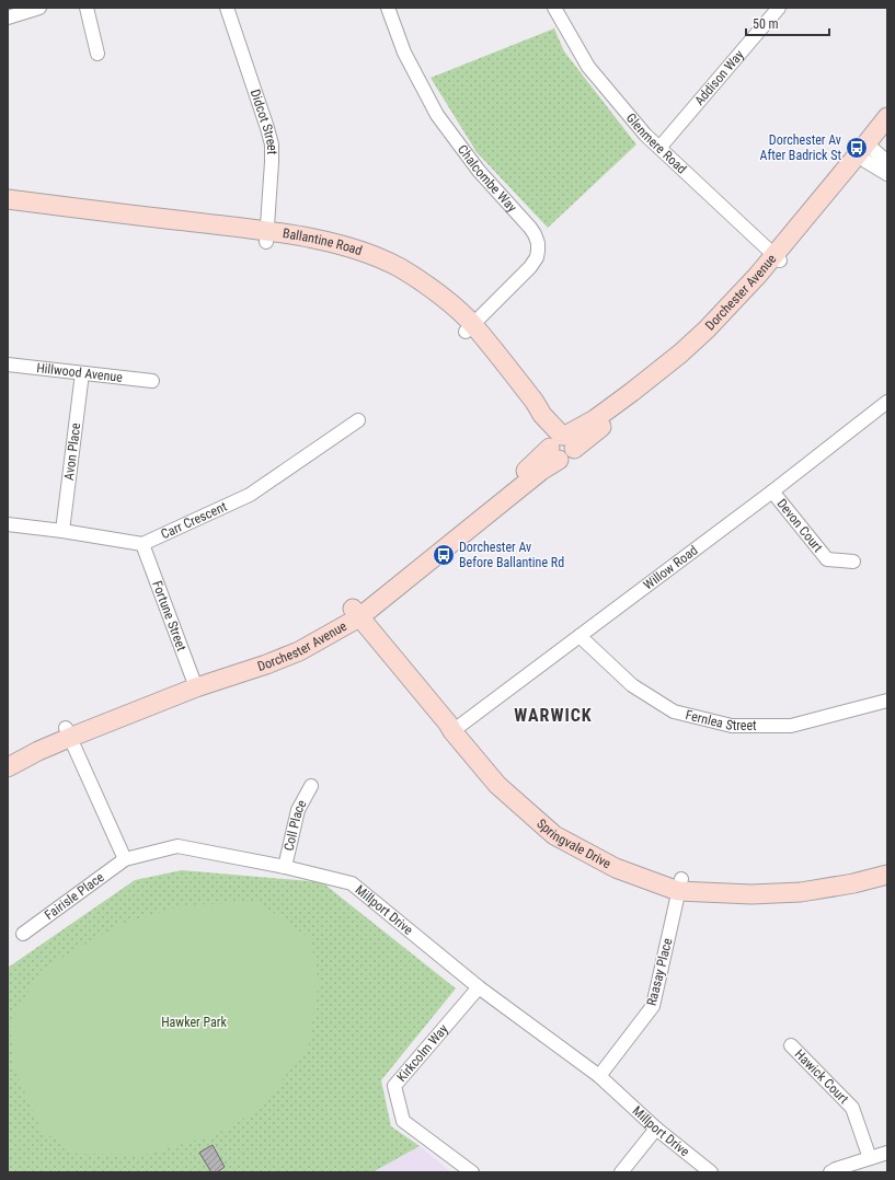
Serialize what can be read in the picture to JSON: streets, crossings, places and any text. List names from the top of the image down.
{
  "streets": {
    "street": [
      "Addison Way",
      "Didcot Street",
      "Glenmere Road",
      "Chalcombe Way",
      "Ballantine Road",
      "Dorchester Avenue",
      "Hillwood Avenue",
      "Avon Place",
      "Carr Crescent",
      "Devon Court",
      "Willow Road",
      "Fortune Street",
      "Fernlea Street",
      "Coll Place",
      "Springvale Drive",
      "Fairisle Place",
      "Millport Drive",
      "Raasay Place",
      "Kirkcolm Way",
      "Hawick Court"
    ]
  },
  "crossings": [
    ["Addison Way", "Glenmere Road"],
    ["Didcot Street", "Ballantine Road"],
    ["Glenmere Road", "Dorchester Avenue"],
    ["Chalcombe Way", "Ballantine Road"],
    ["Ballantine Road", "Dorchester Avenue"],
    ["Dorchester Avenue", "Fortune Street"],
    ["Dorchester Avenue", "Springvale Drive"],
    ["Hillwood Avenue", "Avon Place"],
    ["Carr Crescent", "Fortune Street"],
    ["Devon Court", "Willow Road"],
    ["Willow Road", "Fernlea Street"],
    ["Willow Road", "Springvale Drive"],
    ["Coll Place", "Millport Drive"],
    ["Springvale Drive", "Raasay Place"],
    ["Fairisle Place", "Millport Drive"],
    ["Millport Drive", "Raasay Place"],
    ["Millport Drive", "Kirkcolm Way"]
  ],
  "districts": ["WARWICK"],
  "parks": ["Hawker Park"],
  "places": {
    "bus stop": ["Dorchester Av After Badrick St", "Dorchester Av Before Ballantine Rd"]
  },
  "scale_bar": "50 m"
}
